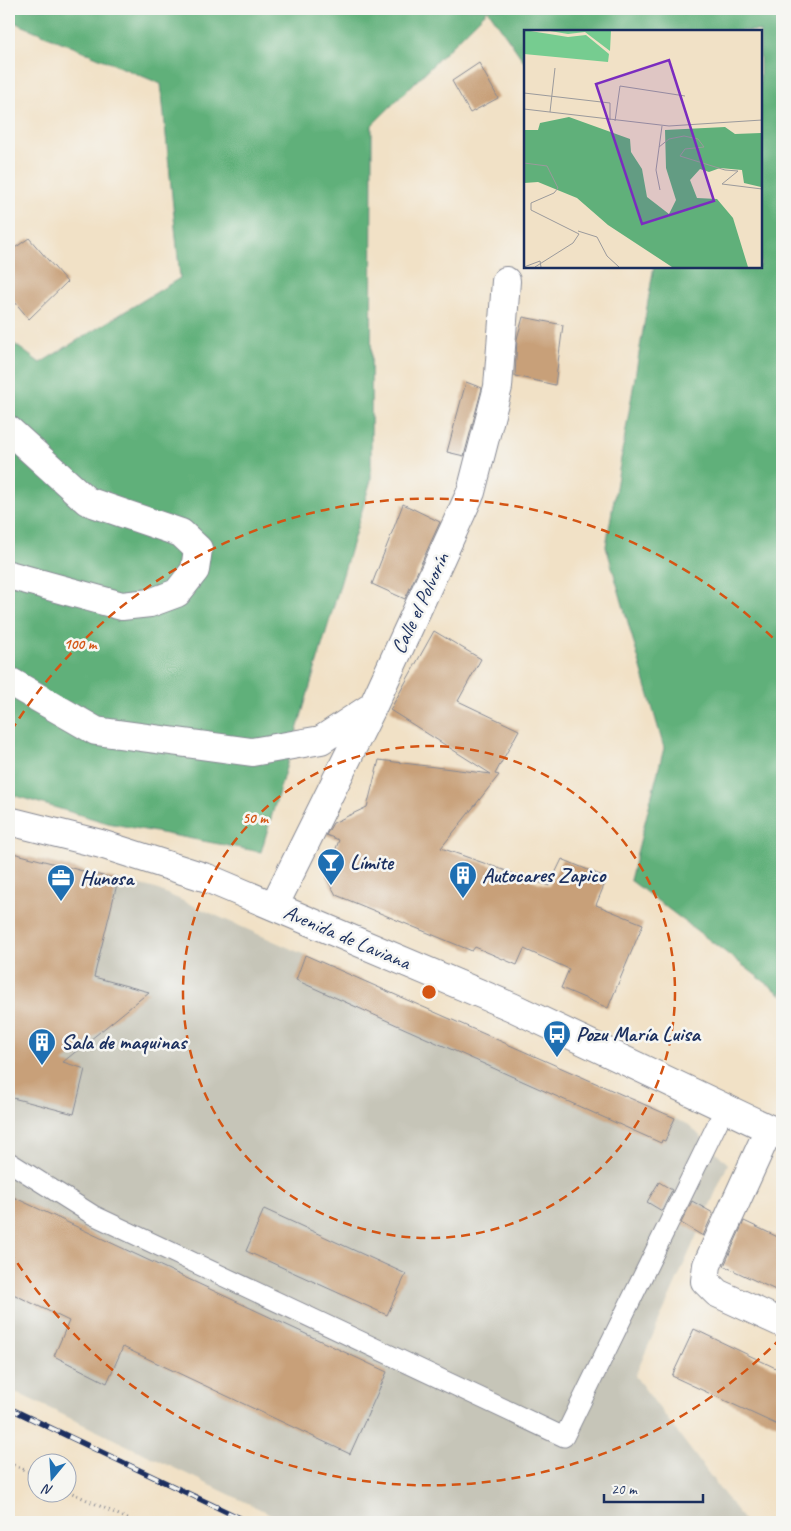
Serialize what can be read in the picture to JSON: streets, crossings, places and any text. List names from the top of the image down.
{
  "streets": {
    "street": ["Calle el Polvorín", "Avenida de Laviana"]
  },
  "crossings": [
    ["Calle el Polvorín", "Avenida de Laviana"]
  ],
  "places": {
    "bar": ["Límite"],
    "building": ["Autocares Zapico", "Sala de maquinas"],
    "office": ["Hunosa"],
    "bus stop": ["Pozu María Luisa"]
  },
  "scale_bar": "20 m",
  "north": "bottom",
  "rings": ["100 m", "50 m"]
}
